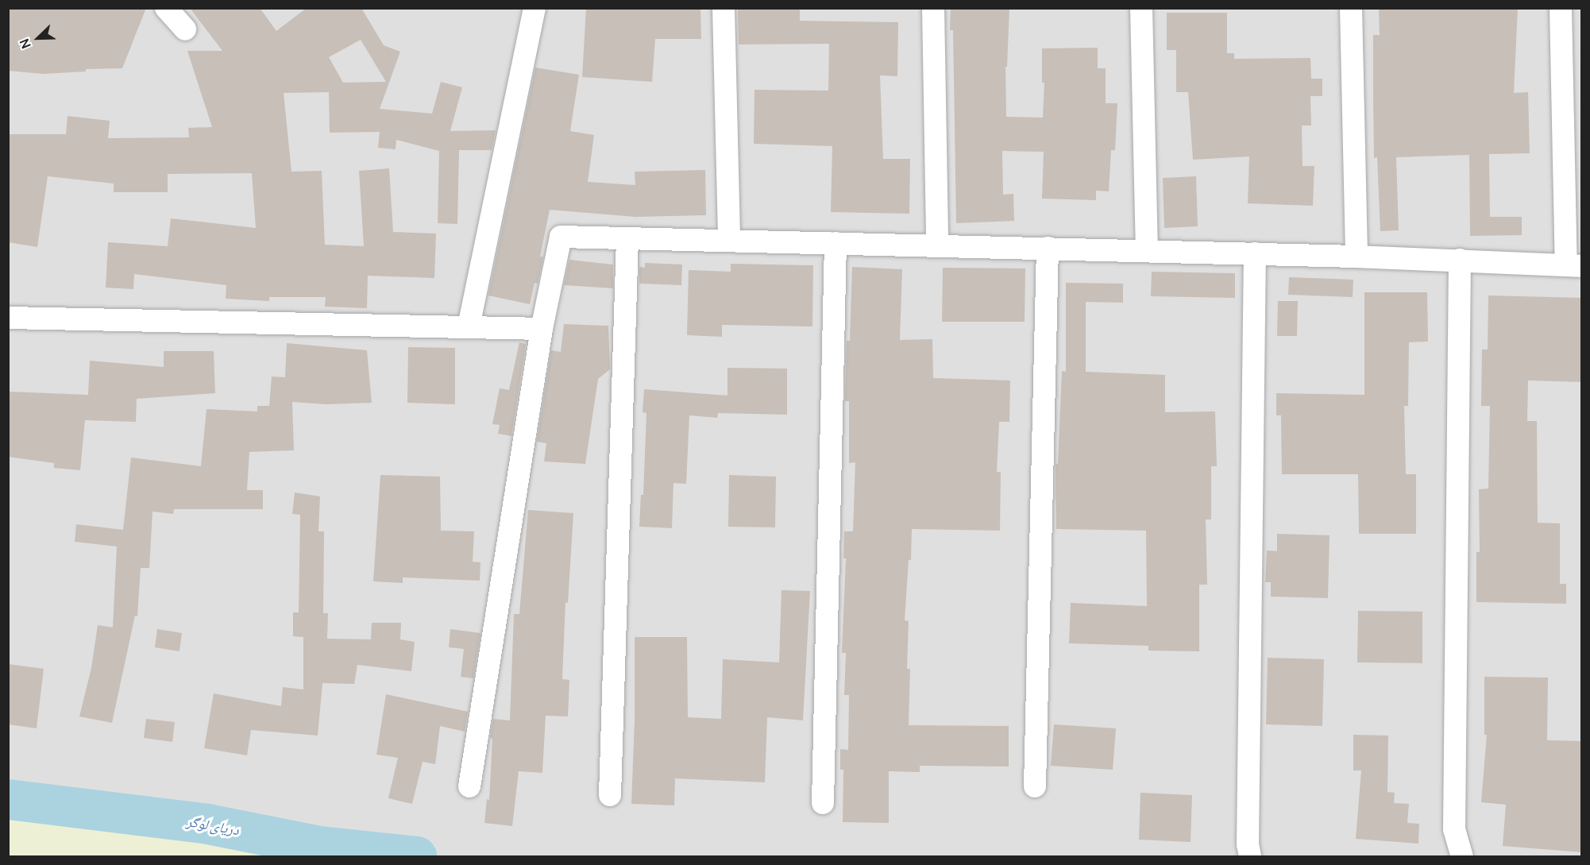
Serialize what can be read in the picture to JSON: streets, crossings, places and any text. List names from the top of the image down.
{
  "water": ["دریای لوگر"],
  "north": "bottom left"
}
